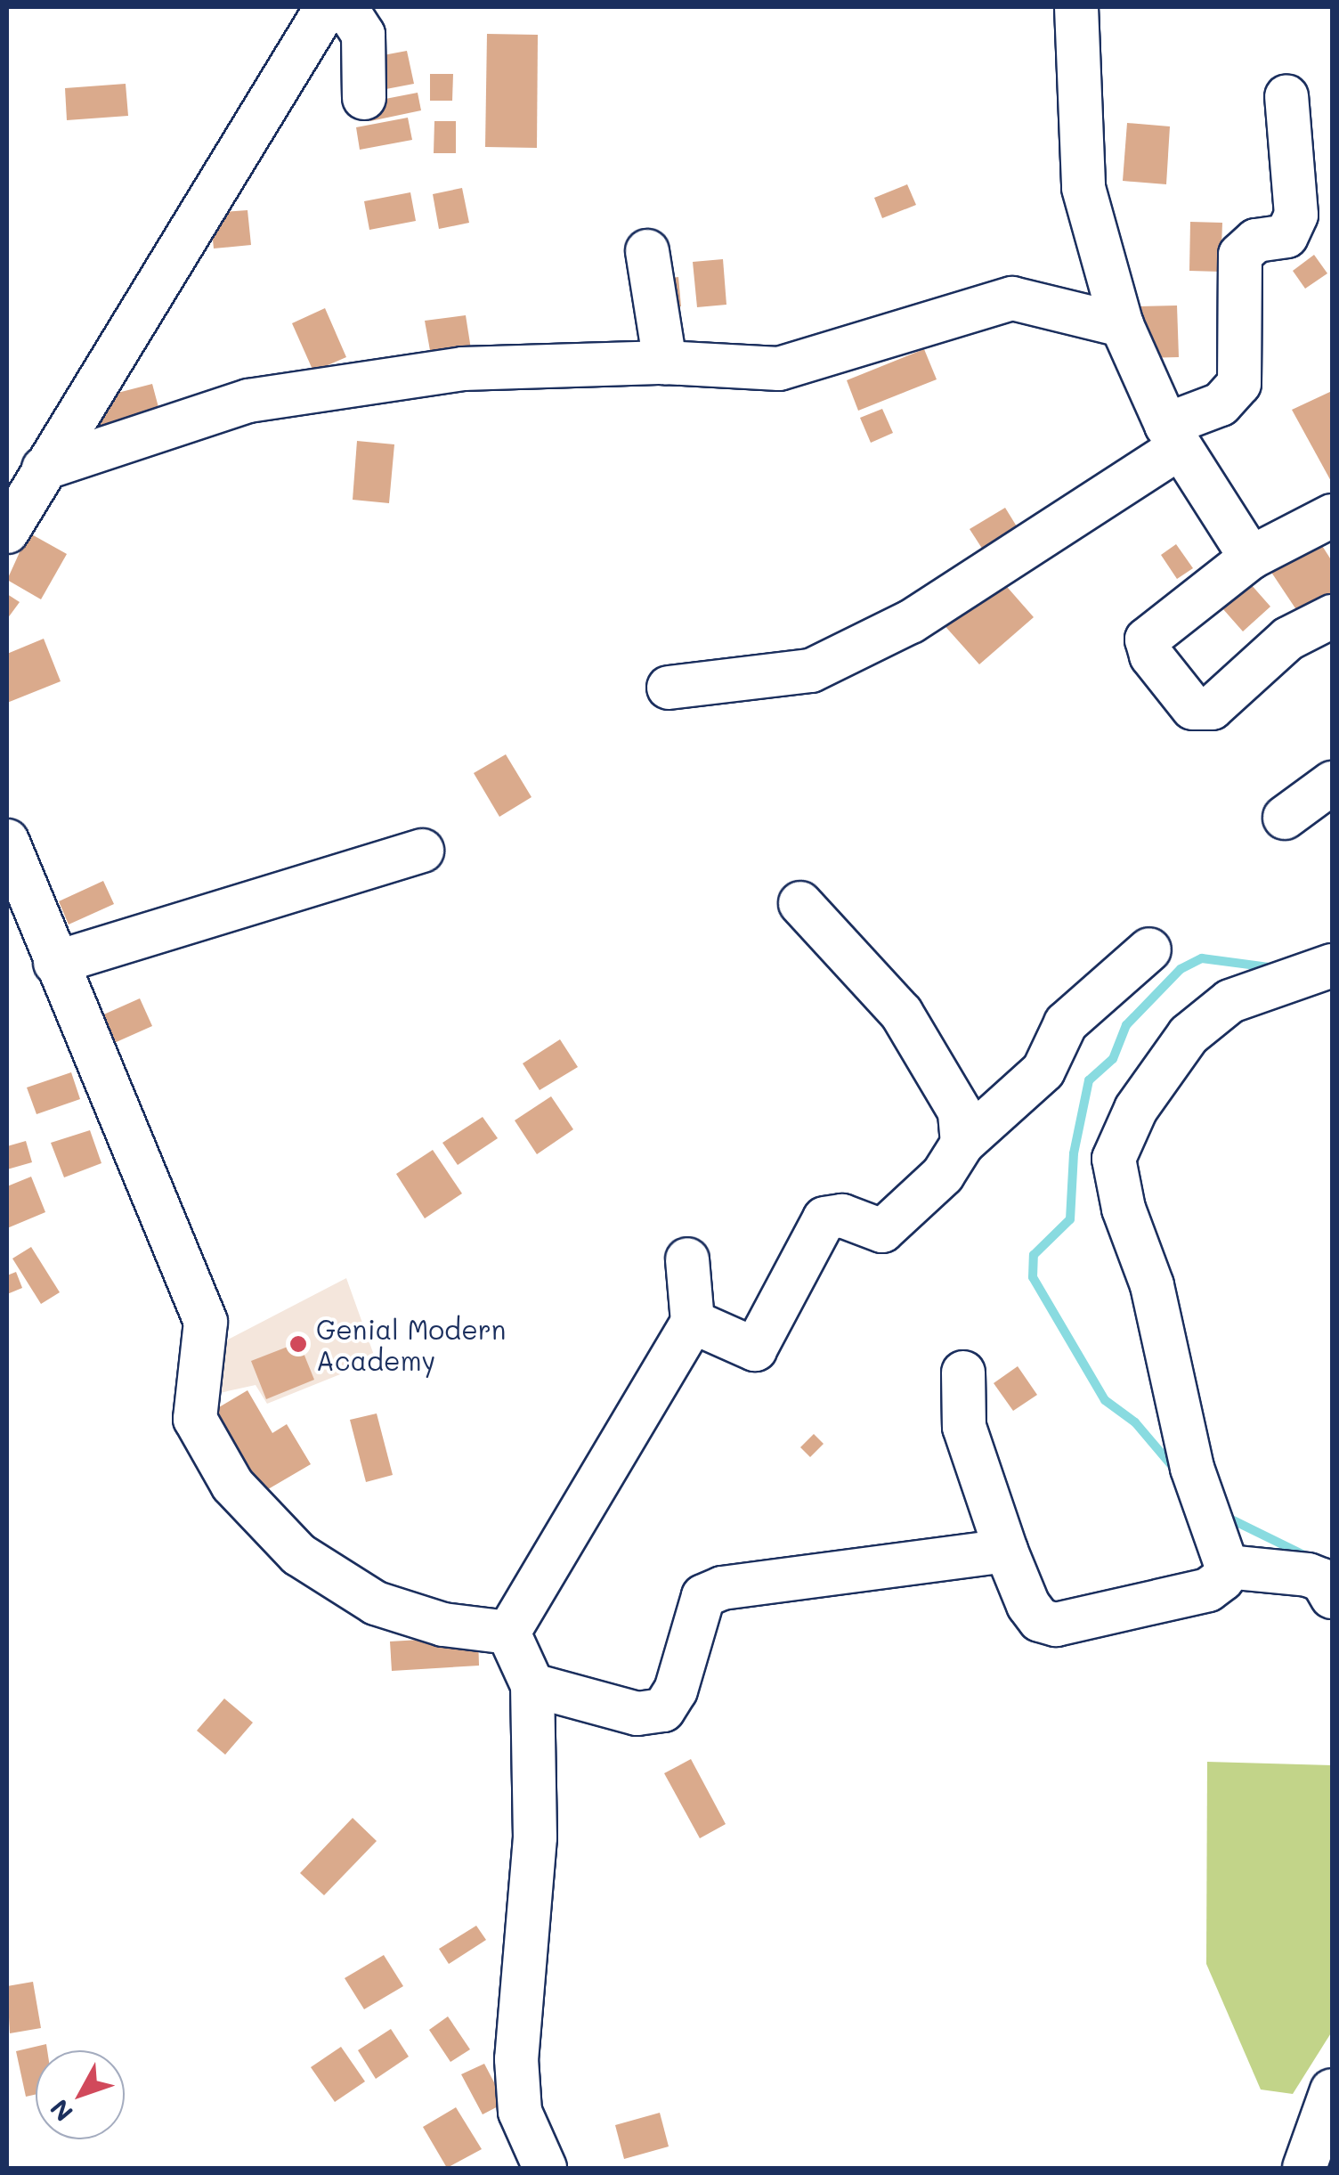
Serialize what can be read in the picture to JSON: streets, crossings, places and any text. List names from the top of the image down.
{
  "places": ["Genial Modern Academy"],
  "north": "bottom left"
}
